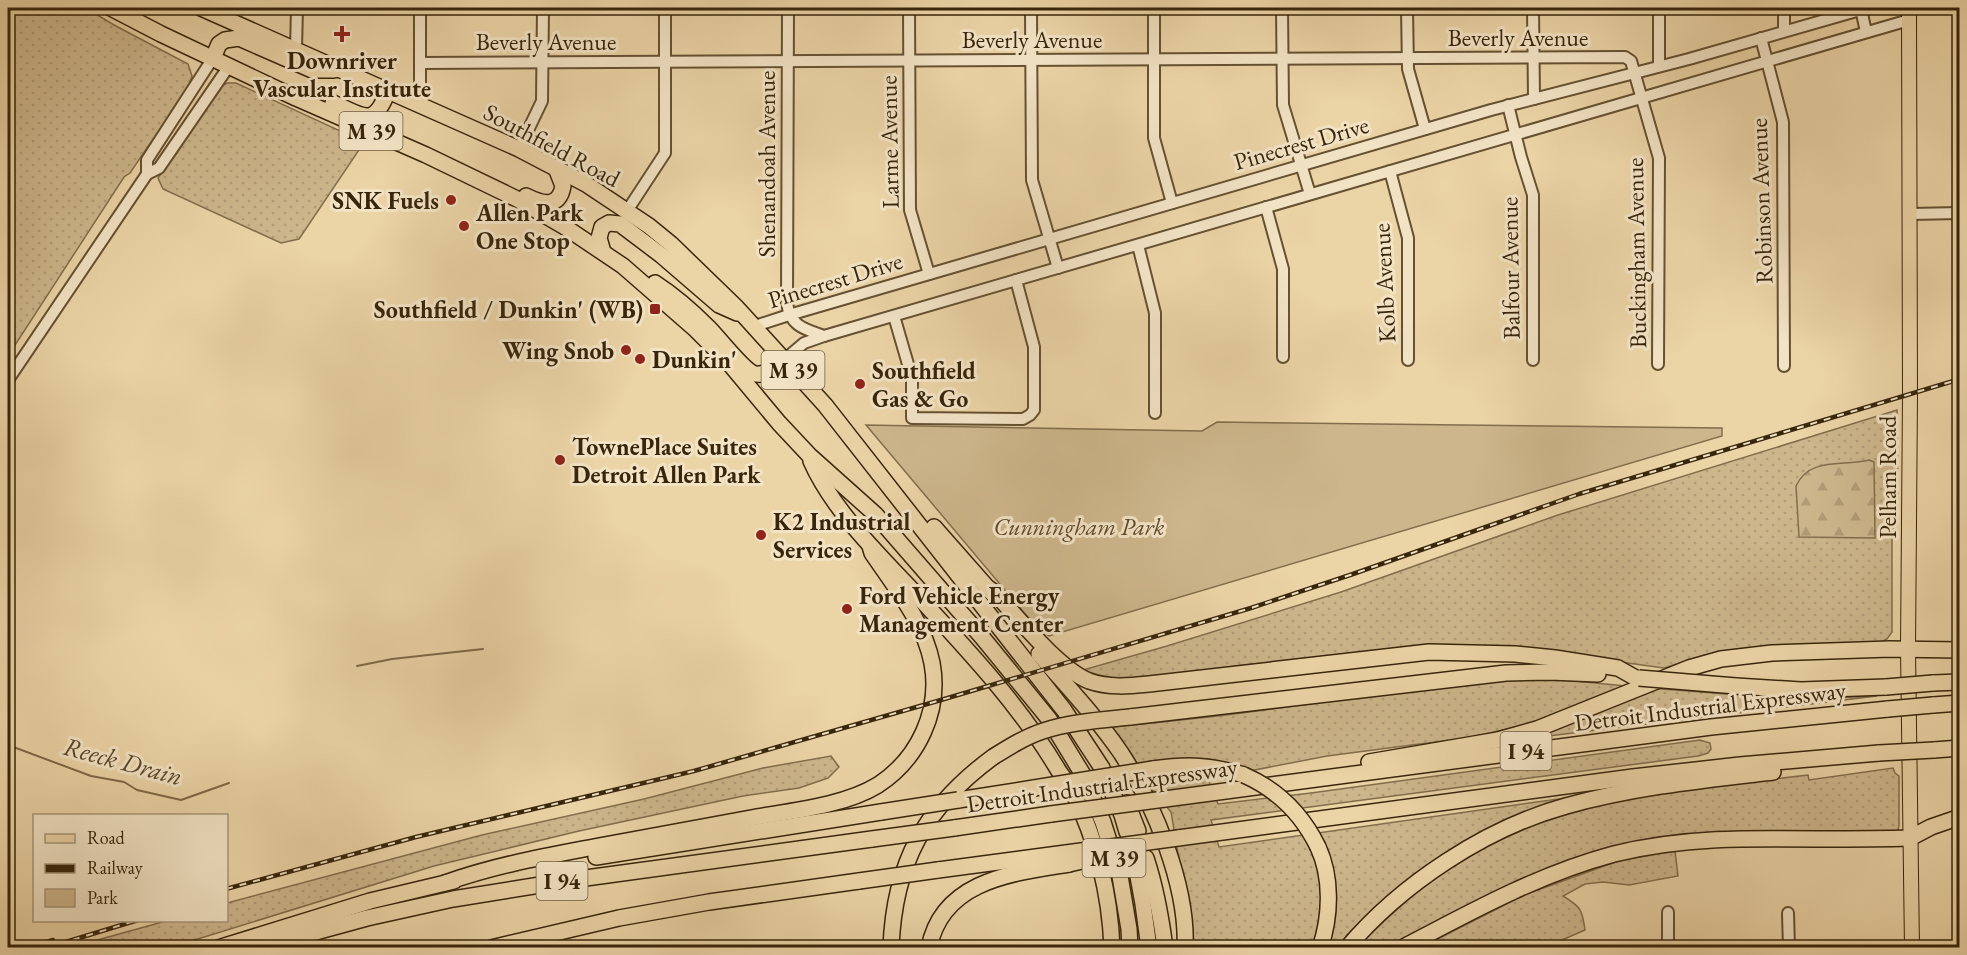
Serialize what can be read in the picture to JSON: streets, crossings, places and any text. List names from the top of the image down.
{
  "streets": {
    "highway": [
      "M 39",
      "Southfield Road",
      "Detroit Industrial Expressway",
      "I 94"
    ],
    "main road": ["Pelham Road"],
    "street": [
      "Beverly Avenue",
      "Larme Avenue",
      "Pinecrest Drive",
      "Shenandoah Avenue",
      "Robinson Avenue",
      "Buckingham Avenue",
      "Balfour Avenue",
      "Kolb Avenue"
    ]
  },
  "crossings": [
    ["Beverly Avenue", "Larme Avenue"],
    ["Beverly Avenue", "Pinecrest Drive"],
    ["Beverly Avenue", "Shenandoah Avenue"],
    ["Beverly Avenue", "Buckingham Avenue"],
    ["M 39", "Southfield Road"],
    ["M 39", "I 94"],
    ["Larme Avenue", "Pinecrest Drive"],
    ["Pinecrest Drive", "Southfield Road"],
    ["Pinecrest Drive", "Shenandoah Avenue"],
    ["Pinecrest Drive", "Robinson Avenue"],
    ["Pinecrest Drive", "Buckingham Avenue"],
    ["Pinecrest Drive", "Balfour Avenue"],
    ["Pinecrest Drive", "Kolb Avenue"],
    ["Pinecrest Drive", "Pelham Road"]
  ],
  "water": ["Reeck Drain"],
  "parks": ["Cunningham Park"],
  "places": {
    "health": ["Downriver Vascular Institute"],
    "other": [
      "SNK Fuels",
      "Allen Park One Stop",
      "Wing Snob",
      "Dunkin'",
      "Southfield Gas & Go",
      "TownePlace Suites Detroit Allen Park",
      "K2 Industrial Services",
      "Ford Vehicle Energy Management Center"
    ],
    "transit": ["Southfield / Dunkin' (WB)"]
  },
  "legend": ["Road", "Railway", "Park"]
}
